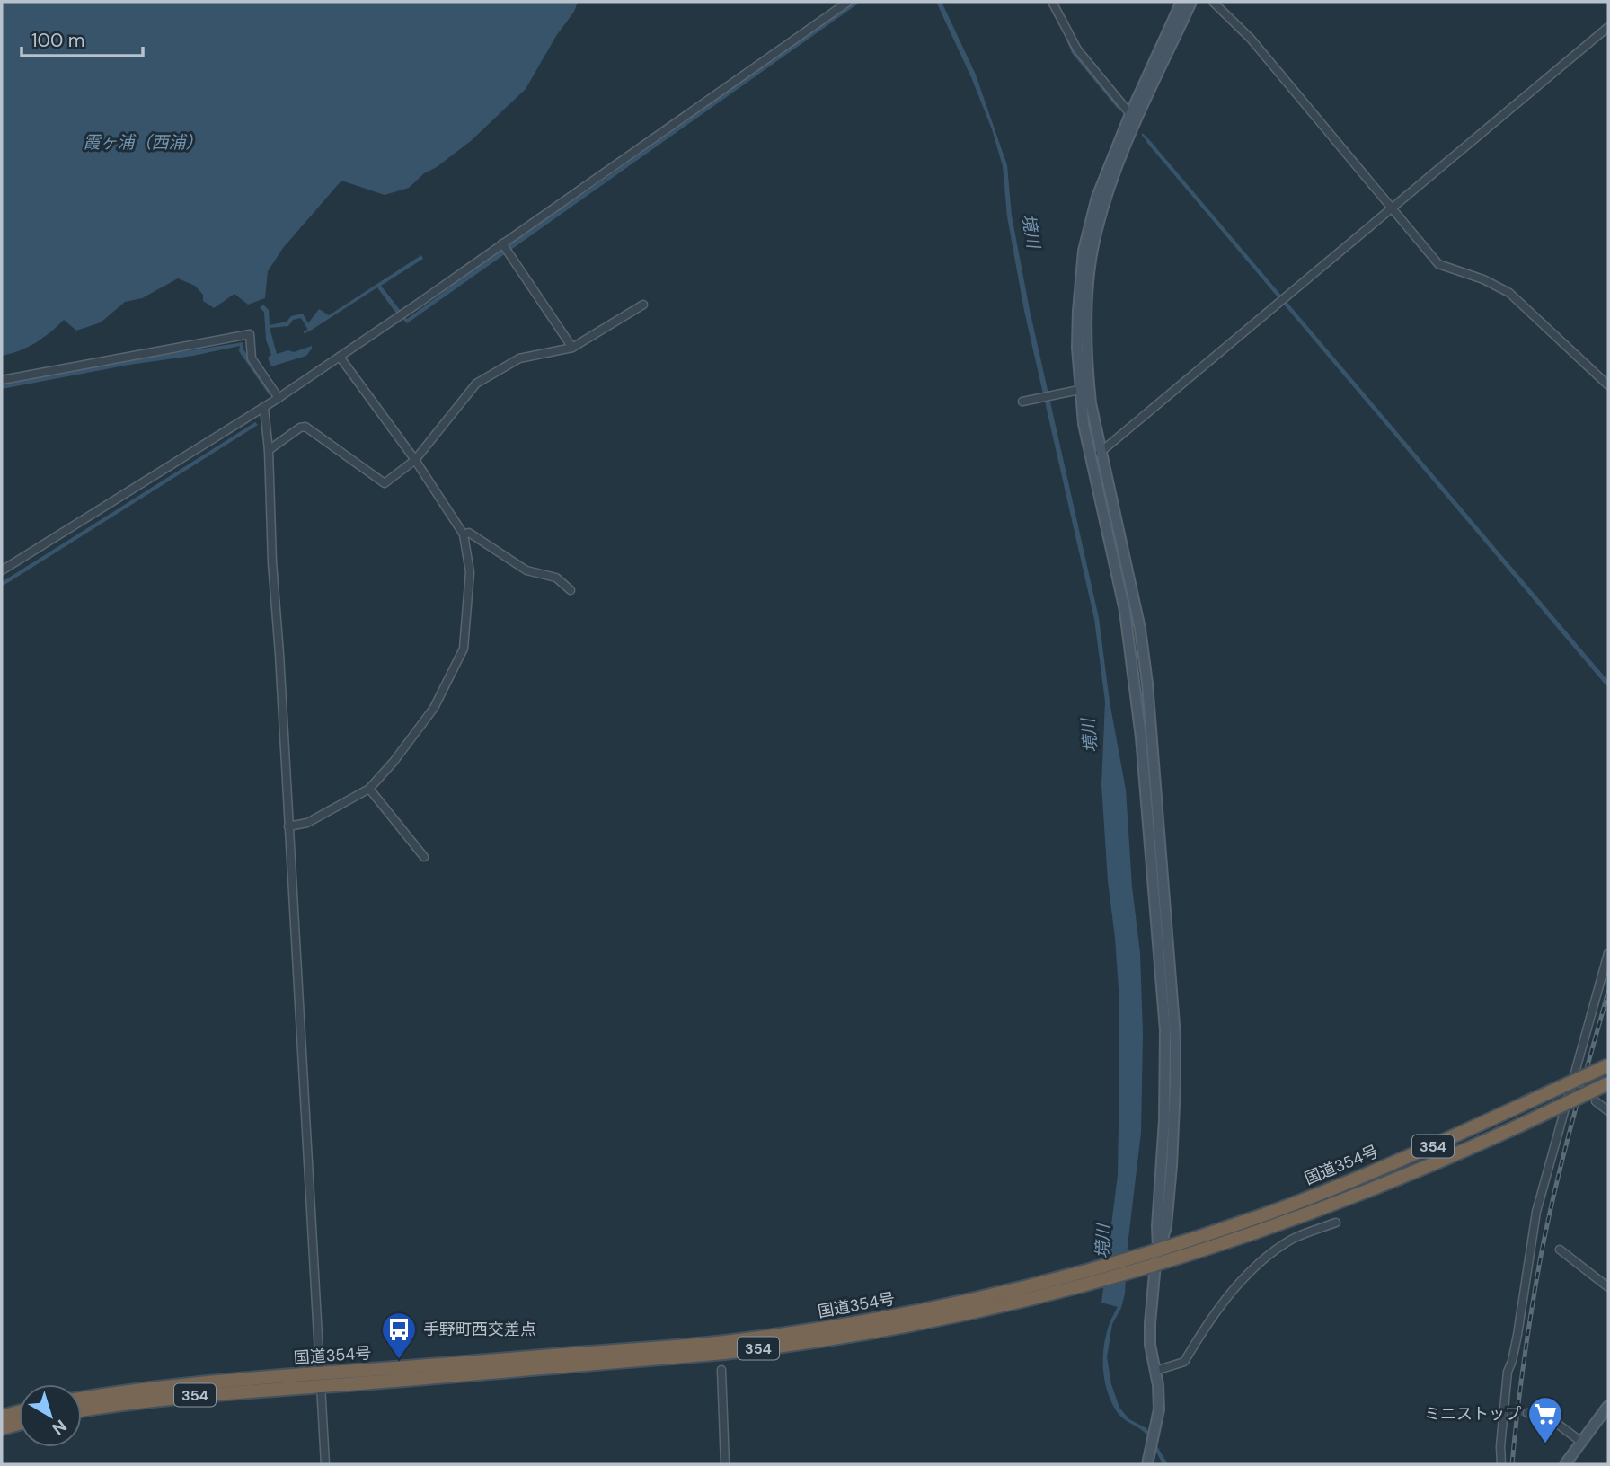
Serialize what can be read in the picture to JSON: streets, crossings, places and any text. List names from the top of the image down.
{
  "streets": {
    "highway": ["354", "国道354号"]
  },
  "water": ["霞ヶ浦（西浦）", "境川"],
  "places": {
    "bus stop": ["手野町西交差点"],
    "supermarket": ["ミニストップ"]
  },
  "scale_bar": "100 m",
  "north": "bottom right"
}
